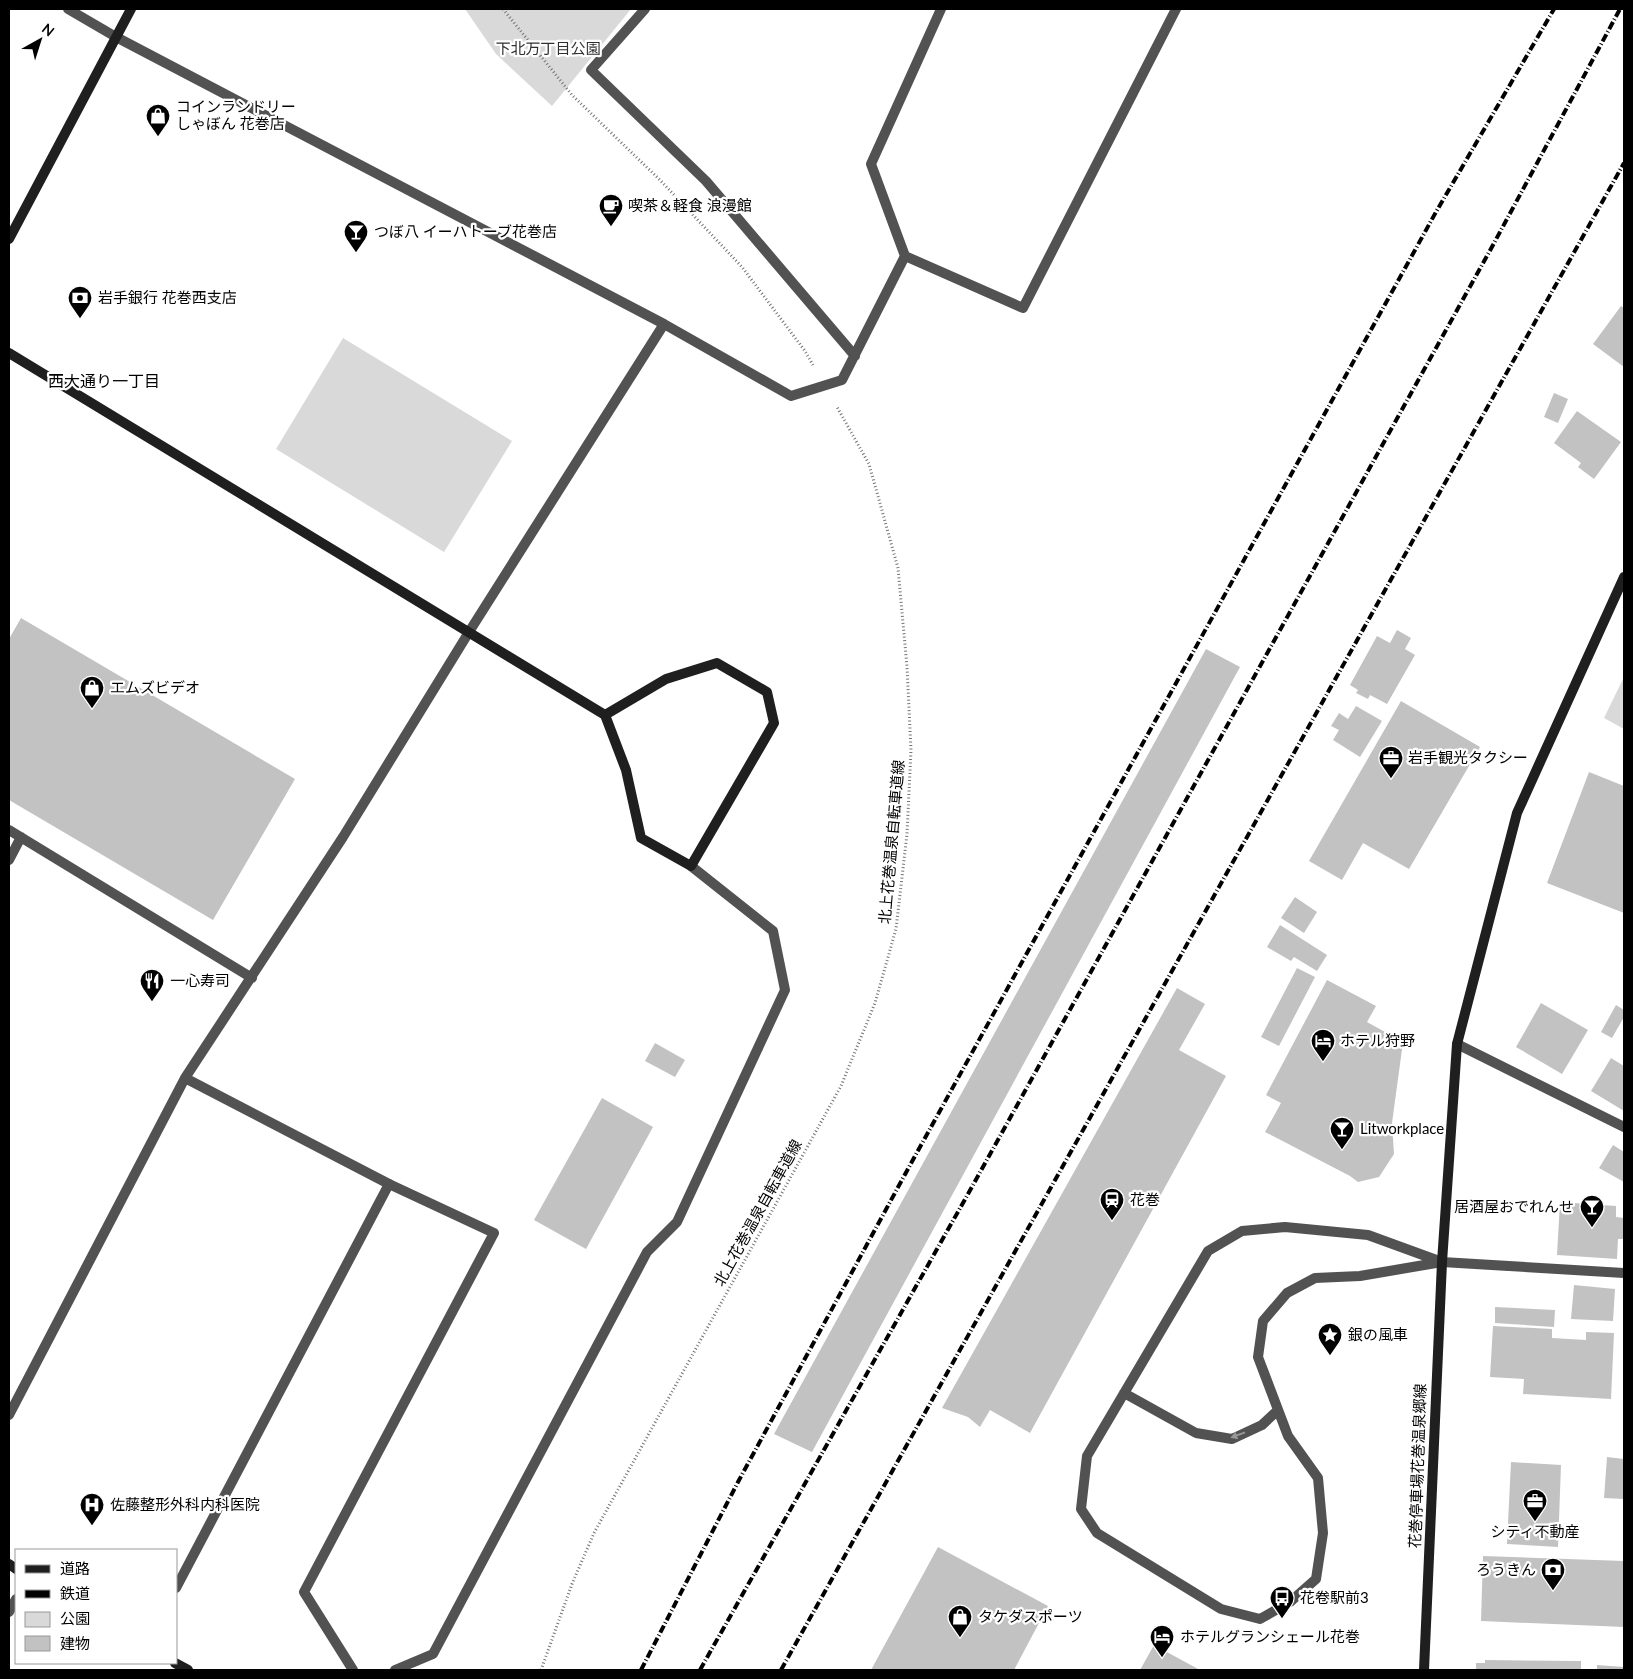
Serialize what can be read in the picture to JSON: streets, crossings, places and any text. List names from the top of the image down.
{
  "streets": {
    "street": ["花巻停車場花巻温泉郷線"],
    "path": ["北上花巻温泉自転車道線"]
  },
  "districts": ["西大通り一丁目"],
  "parks": ["下北万丁目公園"],
  "places": {
    "shop": ["コインランドリー しゃぼん 花巻店", "エムズビデオ", "タケダスポーツ"],
    "cafe": ["喫茶＆軽食 浪漫館"],
    "bar": ["つぼ八 イーハトーブ花巻店", "Litworkplace", "居酒屋おでれんせ"],
    "bank": ["岩手銀行 花巻西支店", "ろうきん"],
    "office": ["岩手観光タクシー", "シティ不動産"],
    "restaurant": ["一心寿司"],
    "hotel": ["ホテル狩野", "ホテルグランシェール花巻"],
    "station": ["花巻"],
    "place": ["銀の風車"],
    "hospital": ["佐藤整形外科内科医院"],
    "bus stop": ["花卷駅前3"]
  },
  "legend": [
    "道路",
    "鉄道",
    "公園",
    "建物"
  ],
  "north": "top right"
}
